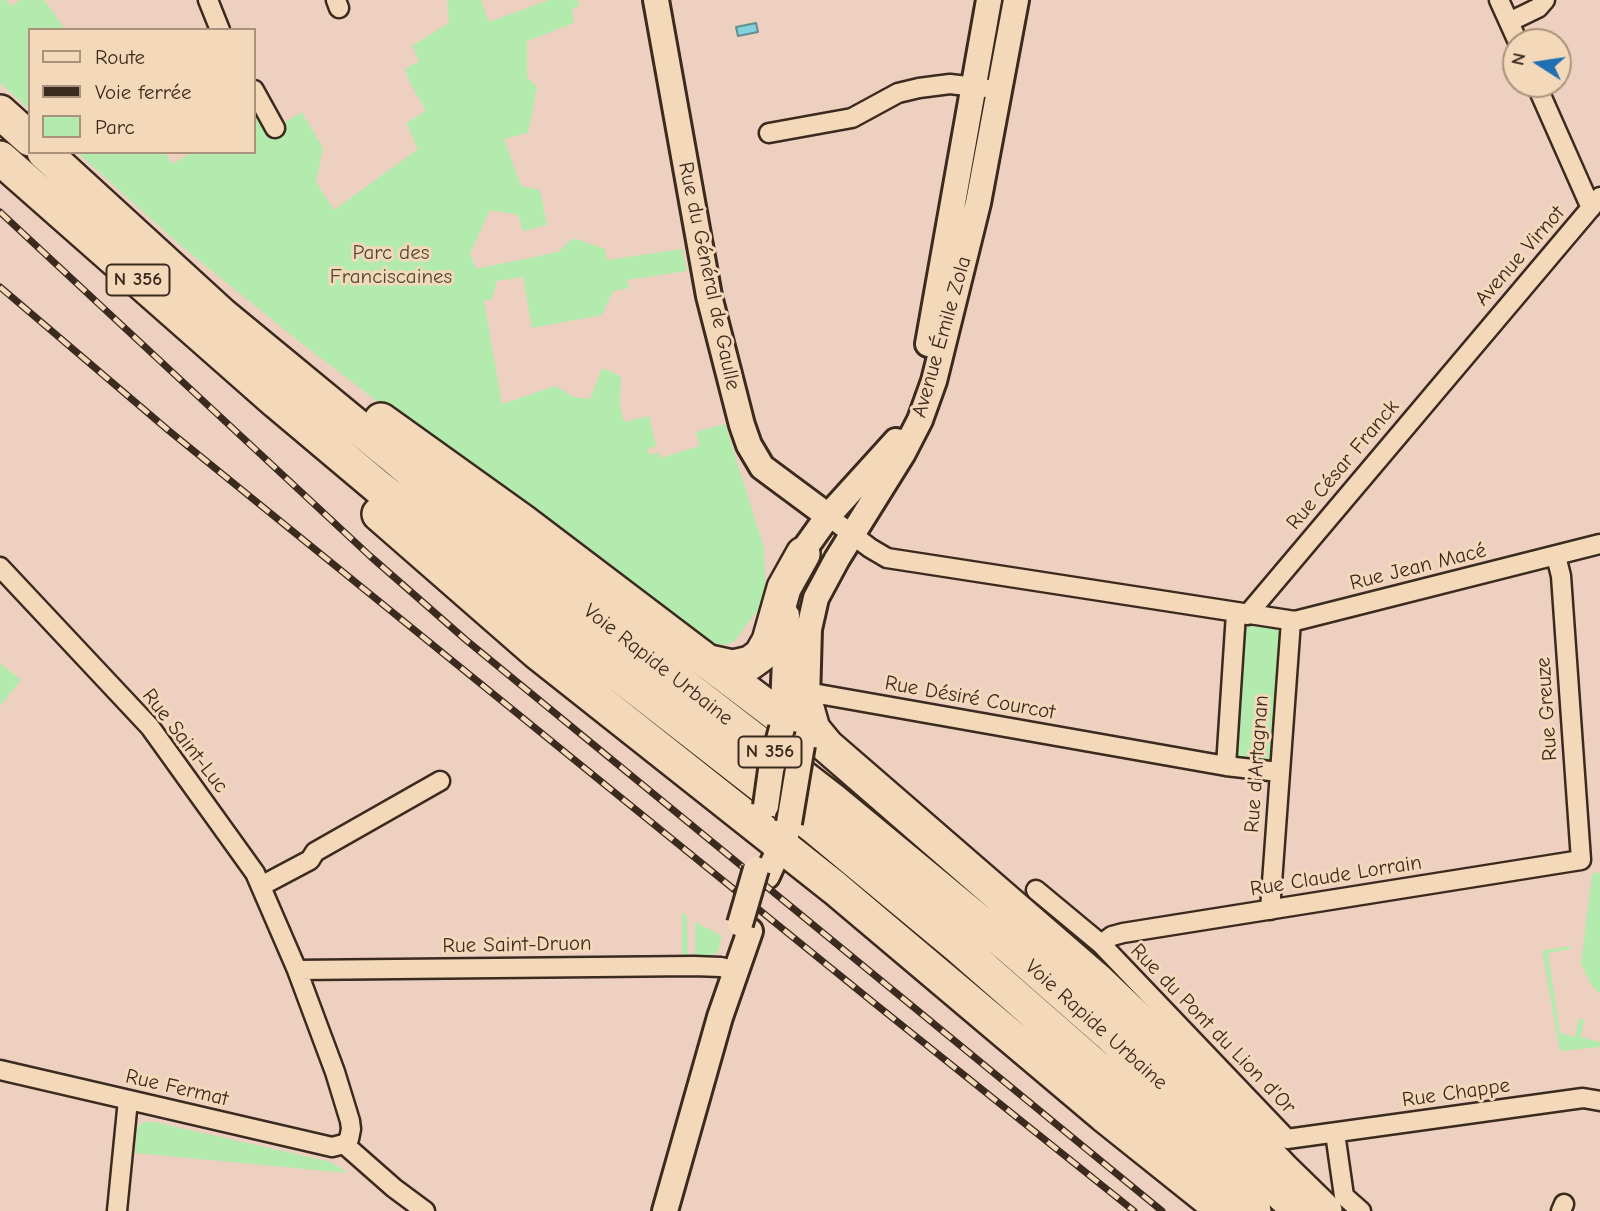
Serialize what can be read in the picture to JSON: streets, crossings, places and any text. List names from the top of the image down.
{
  "streets": {
    "highway": ["N 356", "Voie Rapide Urbaine"],
    "main road": ["Rue du Général de Gaulle", "Avenue Émile Zola"],
    "street": [
      "Avenue Virnot",
      "Rue César Franck",
      "Rue Jean Macé",
      "Rue Désiré Courcot",
      "Rue Greuze",
      "Rue Saint-Luc",
      "Rue d'Artagnan",
      "Rue Claude Lorrain",
      "Rue Saint-Druon",
      "Rue du Pont du Lion d'Or",
      "Rue Fermat",
      "Rue Chappe"
    ]
  },
  "crossings": [
    ["Avenue Virnot", "Rue César Franck"],
    ["Rue du Général de Gaulle", "Avenue Émile Zola"],
    ["Rue du Général de Gaulle", "Rue Jean Macé"],
    ["Avenue Émile Zola", "Rue Jean Macé"],
    ["Avenue Émile Zola", "Rue Désiré Courcot"],
    ["Rue César Franck", "Rue Jean Macé"],
    ["Rue Jean Macé", "Rue Greuze"],
    ["Rue Jean Macé", "Rue d'Artagnan"],
    ["Rue Désiré Courcot", "Rue d'Artagnan"],
    ["Rue Greuze", "Rue Claude Lorrain"],
    ["Rue Saint-Luc", "Rue Saint-Druon"],
    ["Rue Saint-Luc", "Rue Fermat"],
    ["Rue d'Artagnan", "Rue Claude Lorrain"],
    ["Rue Claude Lorrain", "Rue du Pont du Lion d'Or"],
    ["Rue du Pont du Lion d'Or", "Rue Chappe"]
  ],
  "parks": ["Parc des Franciscaines"],
  "legend": ["Route", "Voie ferrée", "Parc"],
  "north": "left"
}
